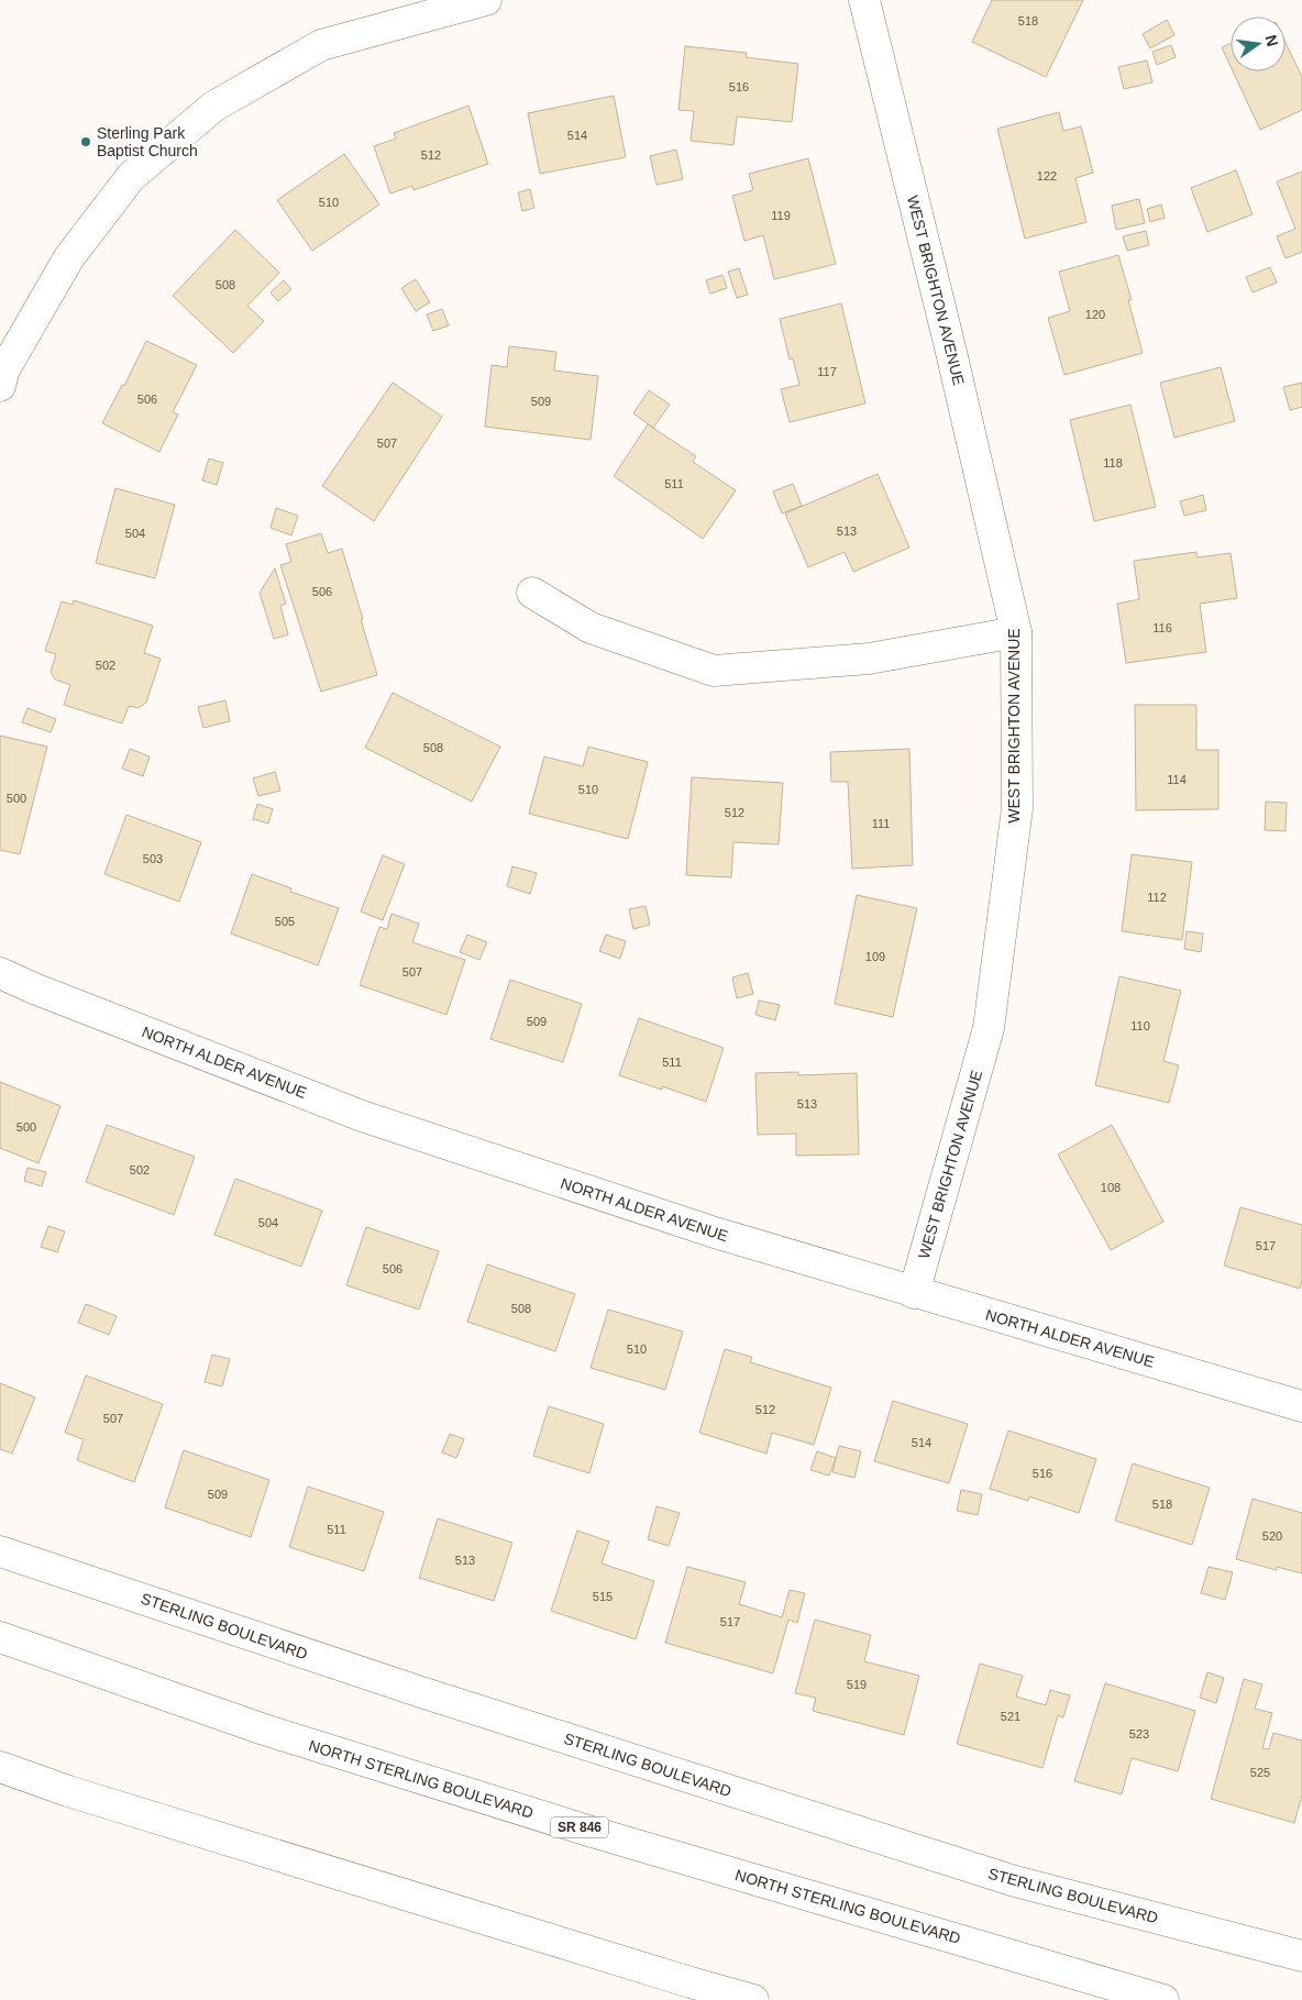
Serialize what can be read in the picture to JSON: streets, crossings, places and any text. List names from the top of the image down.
{
  "streets": {
    "street": [
      "WEST BRIGHTON AVENUE",
      "NORTH ALDER AVENUE",
      "STERLING BOULEVARD",
      "NORTH STERLING BOULEVARD",
      "SR 846"
    ]
  },
  "crossings": [
    ["WEST BRIGHTON AVENUE", "NORTH ALDER AVENUE"]
  ],
  "places": ["Sterling Park Baptist Church"],
  "house_numbers": [
    "518",
    "516",
    "514",
    "512",
    "122",
    "510",
    "119",
    "508",
    "120",
    "117",
    "506",
    "509",
    "507",
    "118",
    "511",
    "513",
    "504",
    "506",
    "116",
    "502",
    "508",
    "114",
    "510",
    "500",
    "512",
    "111",
    "503",
    "112",
    "505",
    "109",
    "507",
    "509",
    "110",
    "511",
    "513",
    "500",
    "502",
    "108",
    "504",
    "517",
    "506",
    "508",
    "510",
    "512",
    "507",
    "514",
    "516",
    "509",
    "518",
    "511",
    "520",
    "513",
    "515",
    "517",
    "519",
    "521",
    "523",
    "525"
  ],
  "north": "right"
}
